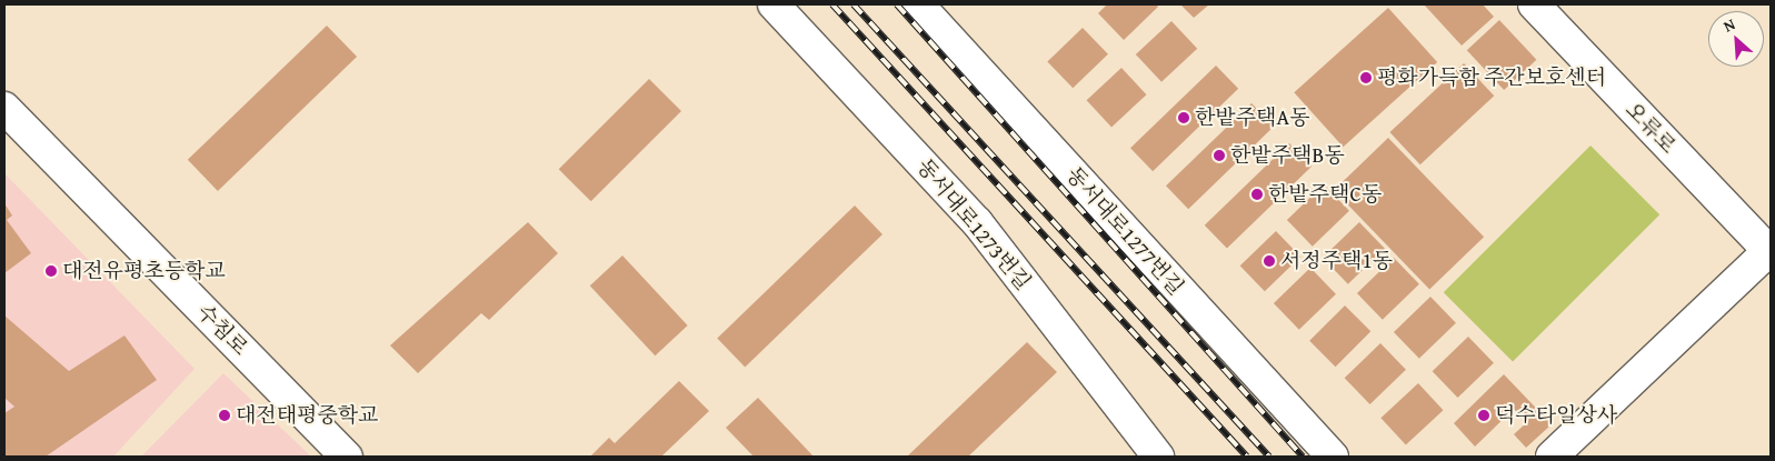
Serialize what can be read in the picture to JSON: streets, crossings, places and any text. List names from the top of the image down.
{
  "streets": {
    "street": [
      "오류로",
      "동서대로1273번길",
      "동서대로1277번길",
      "수침로"
    ]
  },
  "places": [
    "평화가득함 주간보호센터",
    "한밭주택A동",
    "한밭주택B동",
    "한밭주택C동",
    "서정주택1동",
    "대전유평초등학교",
    "대전태평중학교",
    "덕수타일상사"
  ],
  "north": "top left"
}
